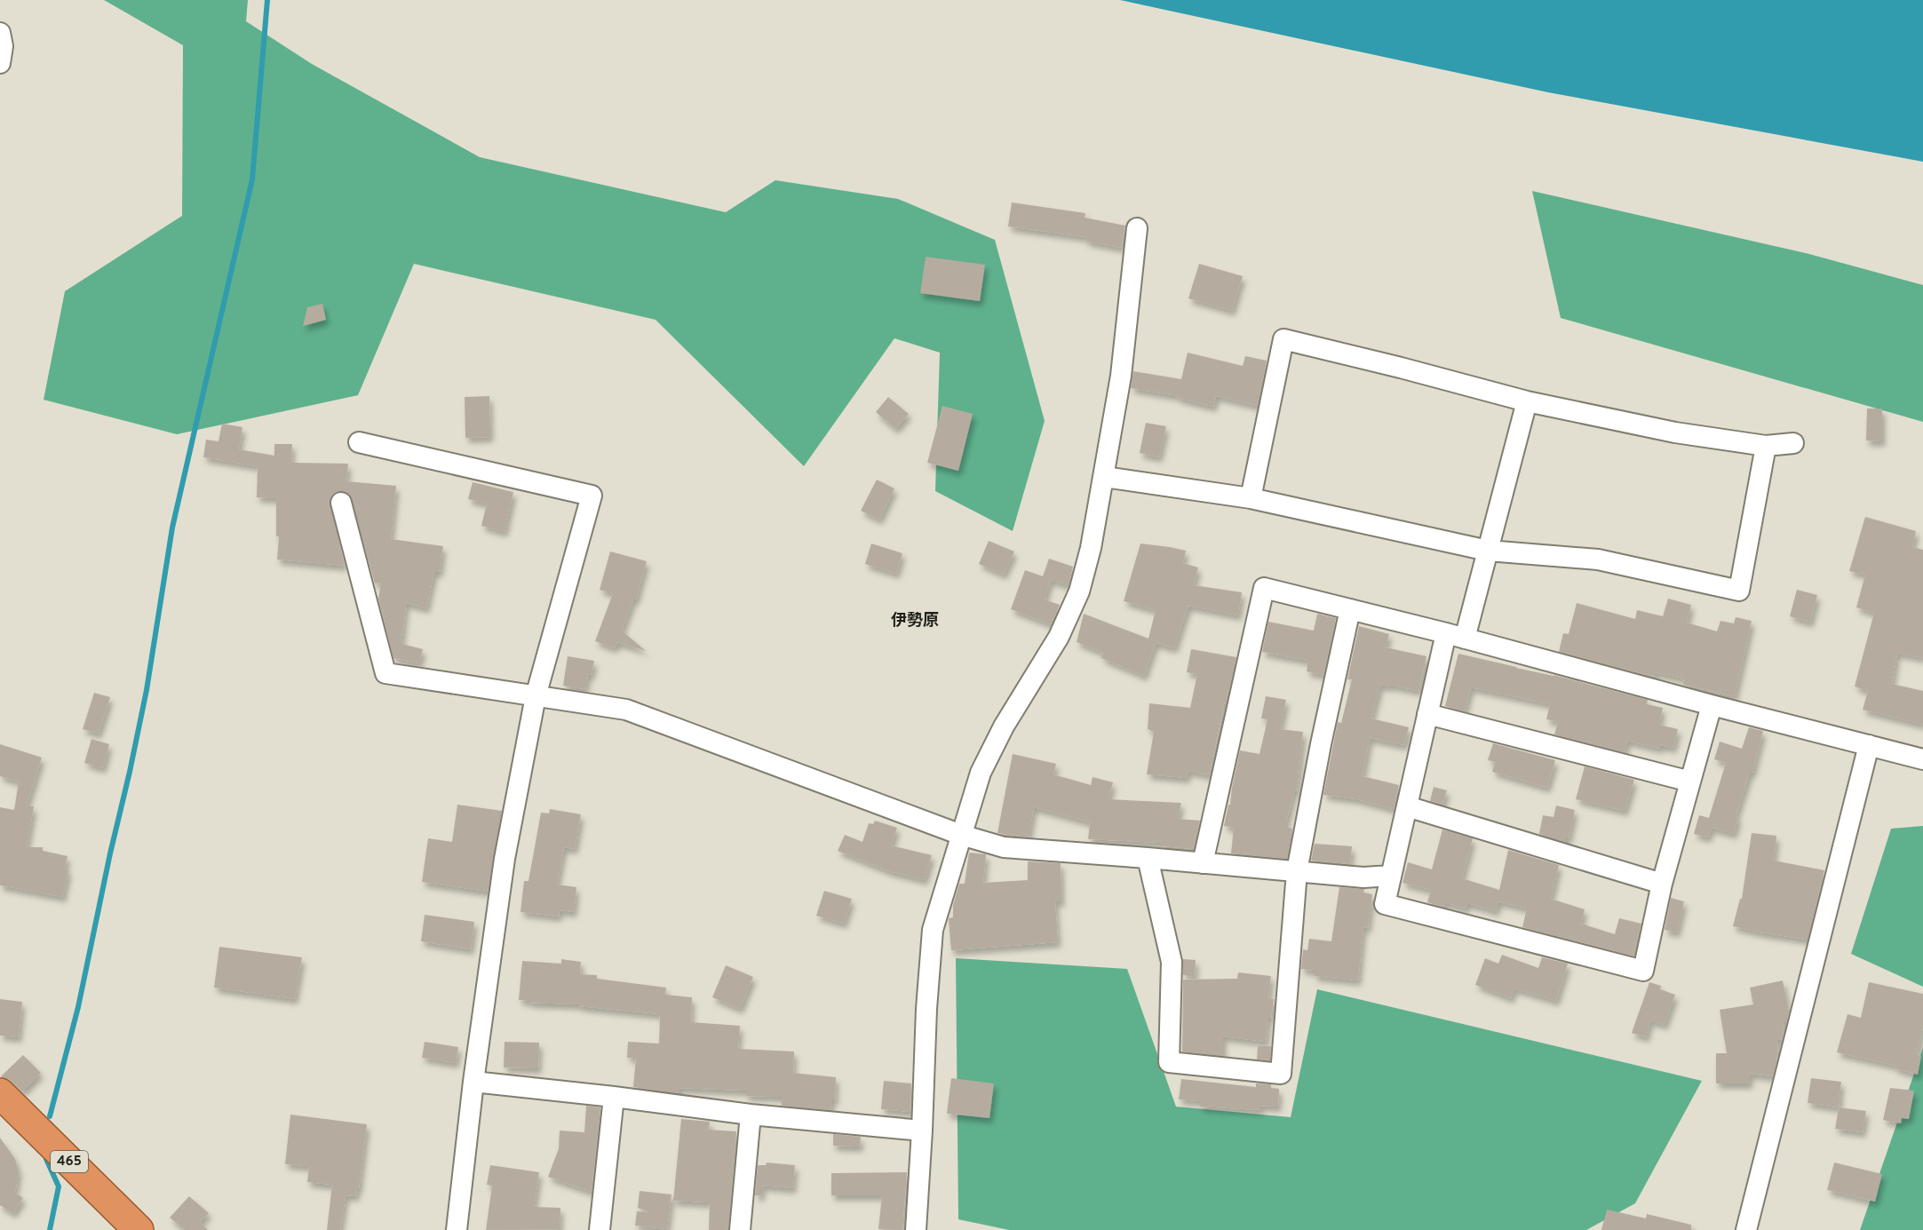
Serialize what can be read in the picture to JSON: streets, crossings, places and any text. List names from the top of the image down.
{
  "streets": {
    "highway": ["465"]
  },
  "districts": ["伊勢原"]
}
